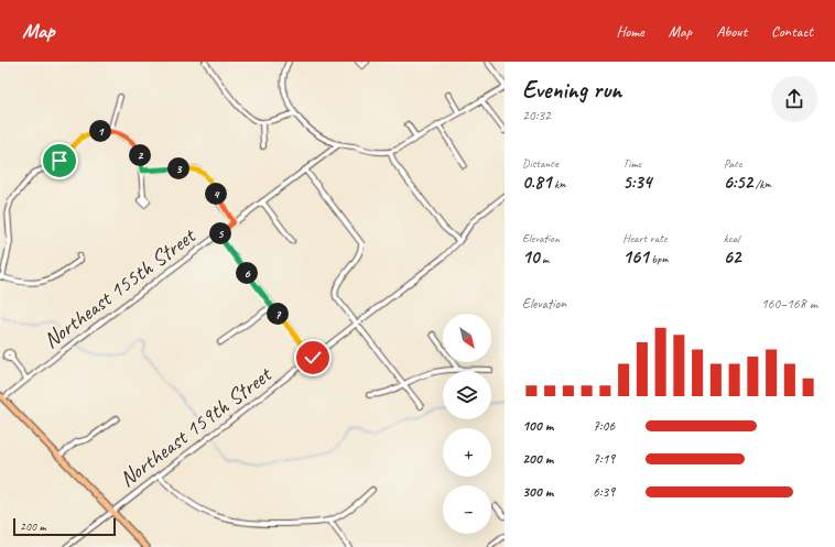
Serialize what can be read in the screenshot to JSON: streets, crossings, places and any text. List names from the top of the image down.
{
  "streets": {
    "street": ["Northeast 155th Street", "Northeast 159th Street"]
  },
  "scale_bar": "200 m",
  "north": "bottom right",
  "page": {
    "header": "Map",
    "nav": [
      "Home",
      "Map",
      "About",
      "Contact"
    ],
    "heading": ["Evening run", "20:32"],
    "pins": [
      "1",
      "2",
      "3",
      "4",
      "5",
      "6",
      "7"
    ],
    "stats": [
      ["Distance", "0.81 km"],
      ["Time", "5:34"],
      ["Pace", "6:52 /km"],
      ["Elevation", "10 m"],
      ["Heart rate", "161 bpm"],
      ["kcal", "62"]
    ],
    "chart": ["Elevation", "160–168 m"],
    "map_buttons": ["+", "−"],
    "list": [
      {
        "name": "100 m",
        "note": "7:06"
      },
      {
        "name": "200 m",
        "note": "7:19"
      },
      {
        "name": "300 m",
        "note": "6:39"
      }
    ],
    "scale": "200 m"
  }
}
